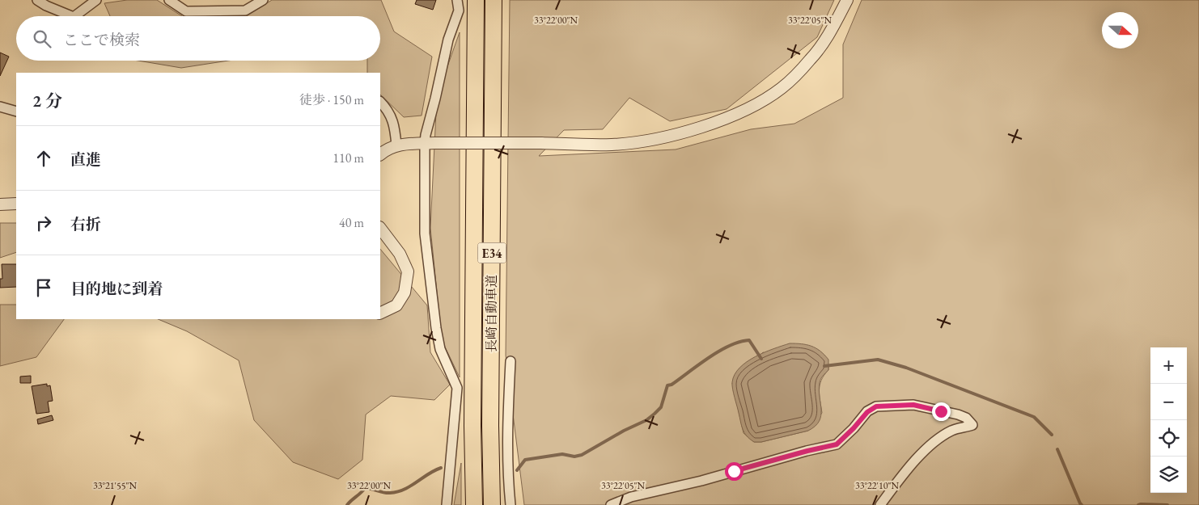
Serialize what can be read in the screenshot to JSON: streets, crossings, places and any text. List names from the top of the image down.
{
  "streets": {
    "highway": ["E34", "長崎自動車道"]
  },
  "north": "right",
  "page": {
    "search": "ここで検索",
    "heading": ["2 分", "徒歩 · 150 m"],
    "list": [
      ["直進", "110 m"],
      ["右折", "40 m"],
      "目的地に到着"
    ],
    "map_buttons": ["+", "−"]
  },
  "coordinates": [
    "33°22'00\"N",
    "33°22'05\"N",
    "33°21'55\"N",
    "33°22'10\"N"
  ]
}
